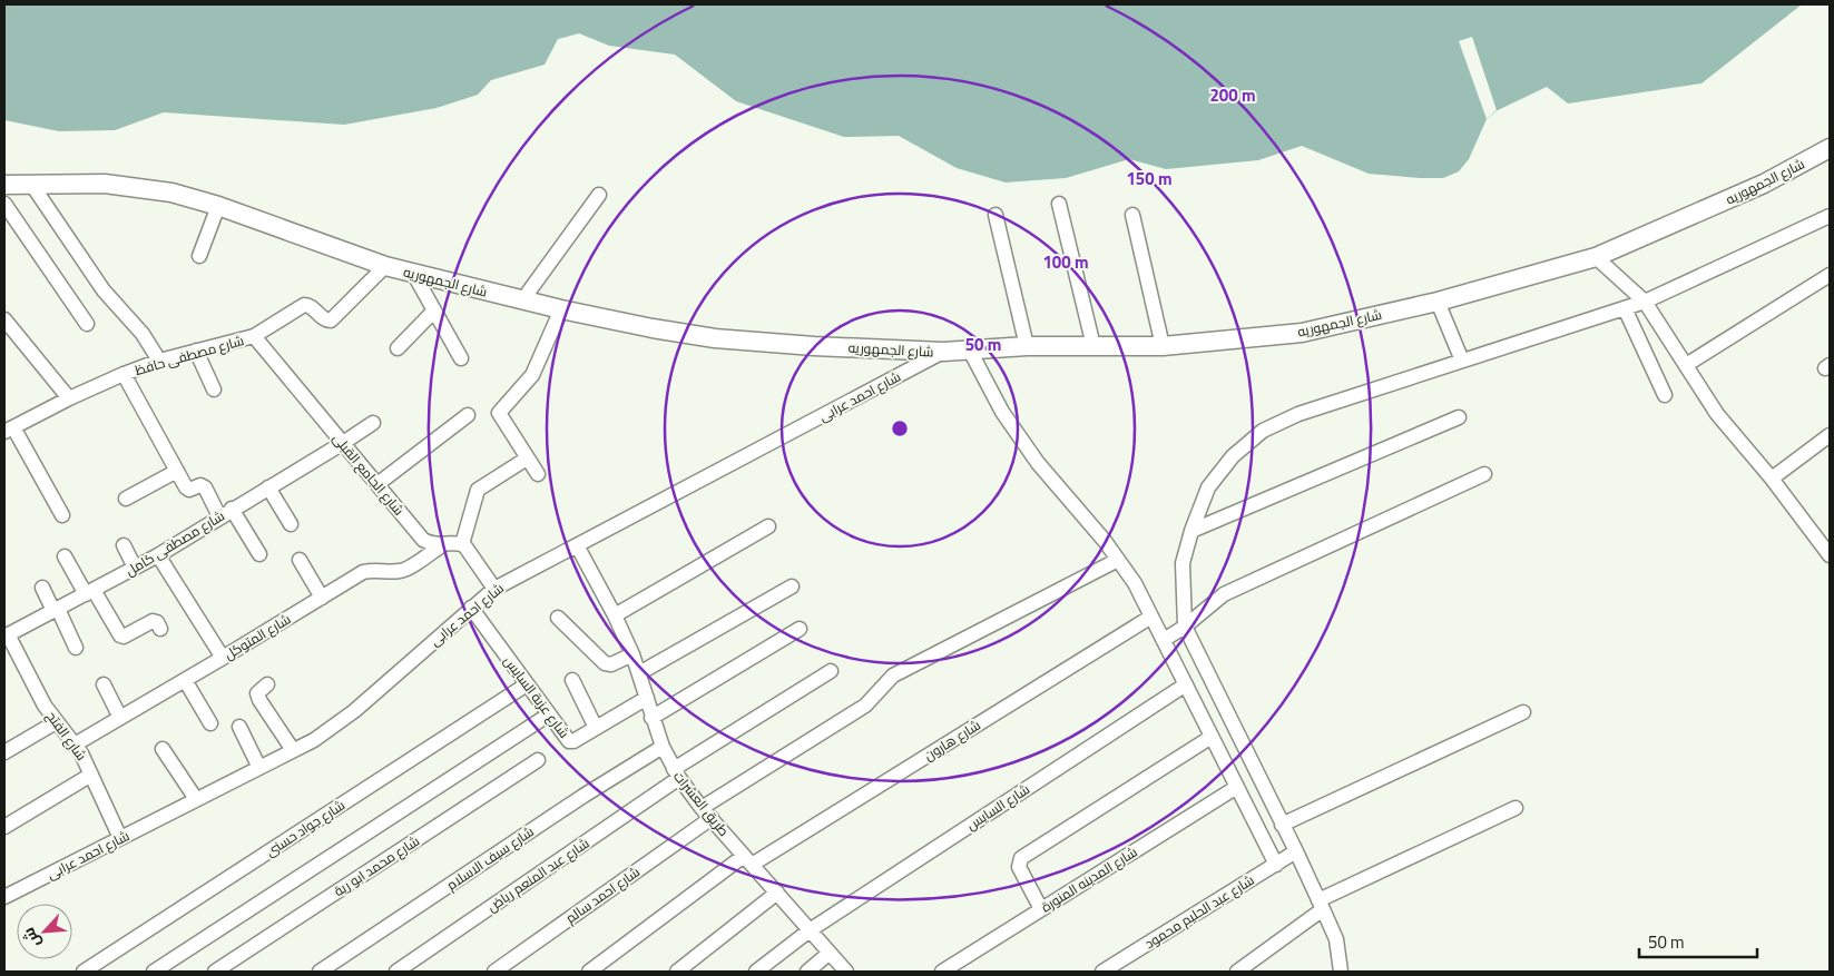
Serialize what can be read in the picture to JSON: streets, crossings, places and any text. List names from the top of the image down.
{
  "streets": {
    "street": [
      "شارع الجمهوريه",
      "شارع مصطفى حافظ",
      "شارع احمد عرابى",
      "شارع الجامع القبلى",
      "شارع مصطفى كامل",
      "شارع المتوكل",
      "شارع عزبة السايس",
      "شارع الفتح",
      "شارع هارون",
      "طريق العشرات",
      "شارع السايس",
      "شارع جواد حسنى",
      "شارع سيف الاسلام",
      "شارع محمد ابو رية",
      "شارع عبد المنعم رياض",
      "شارع المدينه المنورة",
      "شارع احمد سالم",
      "شارع عبد الحليم محمود"
    ]
  },
  "crossings": [
    ["شارع الجمهوريه", "شارع مصطفى حافظ"],
    ["شارع الجمهوريه", "شارع احمد عرابى"],
    ["شارع مصطفى حافظ", "شارع الجامع القبلى"],
    ["شارع احمد عرابى", "شارع عزبة السايس"],
    ["شارع احمد عرابى", "شارع الفتح"],
    ["شارع احمد عرابى", "طريق العشرات"],
    ["شارع الجامع القبلى", "شارع مصطفى كامل"],
    ["شارع الجامع القبلى", "شارع المتوكل"],
    ["شارع مصطفى كامل", "شارع الفتح"],
    ["شارع المتوكل", "شارع الفتح"],
    ["شارع عزبة السايس", "طريق العشرات"],
    ["شارع عزبة السايس", "شارع جواد حسنى"],
    ["شارع هارون", "طريق العشرات"],
    ["طريق العشرات", "شارع السايس"],
    ["طريق العشرات", "شارع سيف الاسلام"],
    ["طريق العشرات", "شارع عبد المنعم رياض"],
    ["طريق العشرات", "شارع احمد سالم"]
  ],
  "scale_bar": "50 m",
  "north": "bottom left",
  "rings": [
    "200 m",
    "150 m",
    "100 m",
    "50 m"
  ]
}
